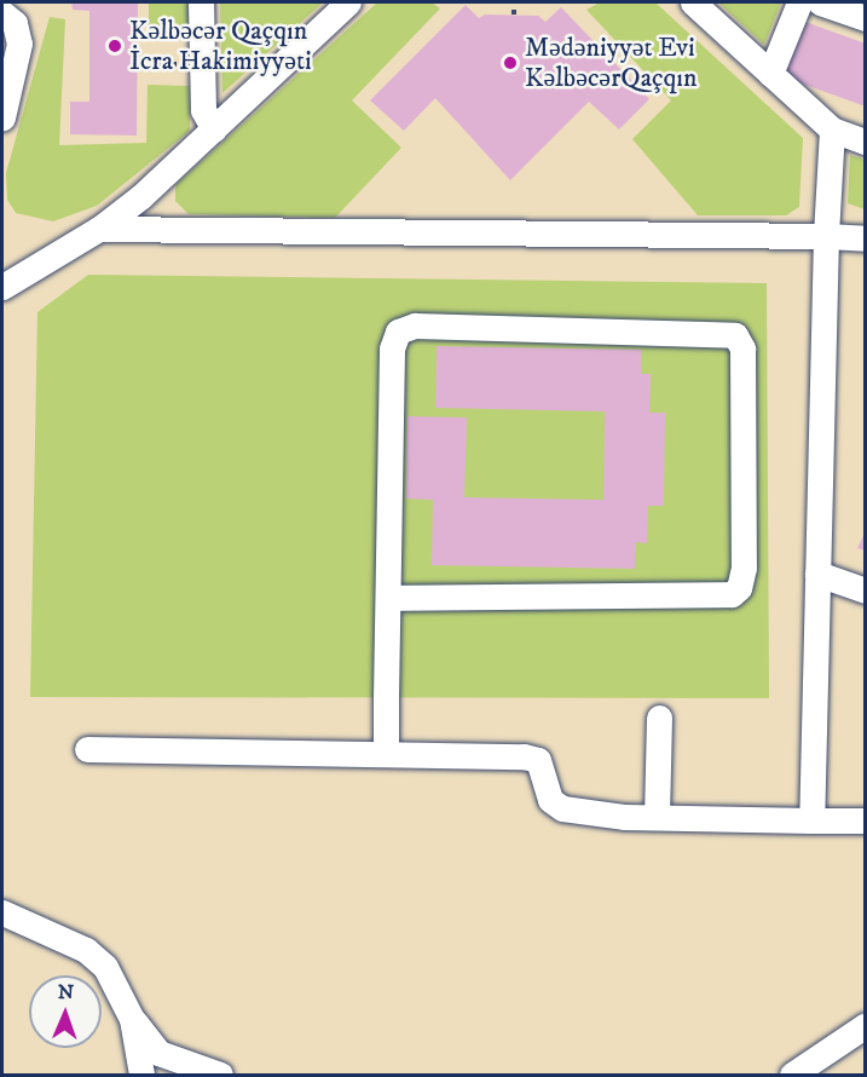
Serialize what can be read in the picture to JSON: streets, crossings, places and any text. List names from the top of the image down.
{
  "places": ["Kəlbəcər Qaçqın İcra Hakimiyyəti", "Mədəniyyət Evi KəlbəcərQaçqın"],
  "north": "top"
}
